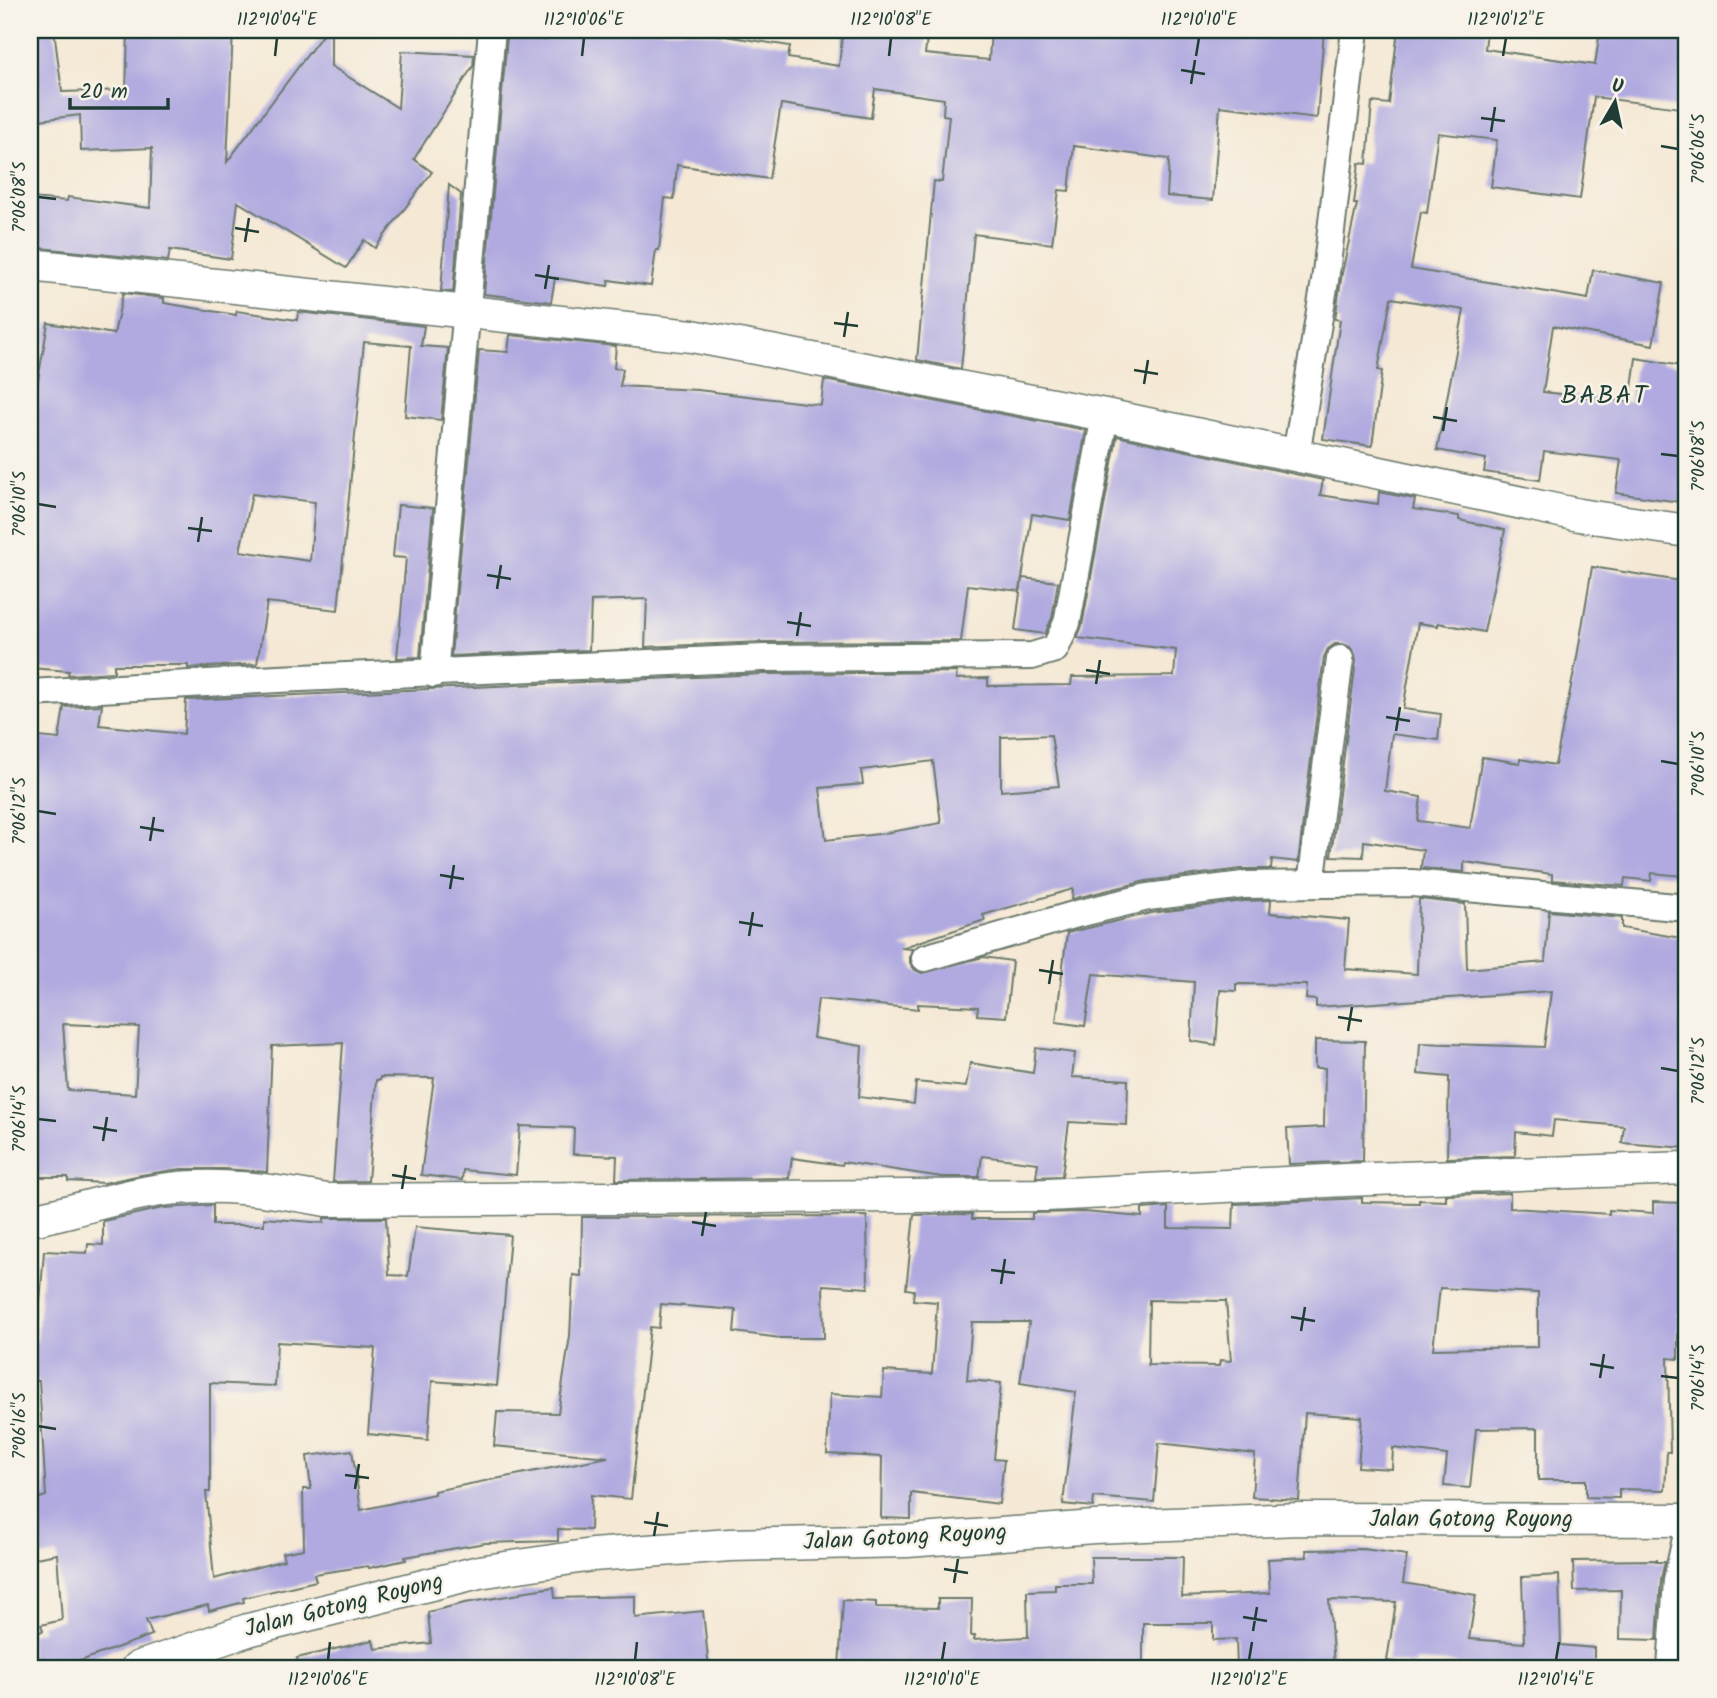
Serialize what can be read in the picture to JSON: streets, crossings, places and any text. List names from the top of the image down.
{
  "streets": {
    "street": ["Jalan Gotong Royong"]
  },
  "districts": ["BABAT"],
  "scale_bar": "20 m",
  "north": "top",
  "coordinates": [
    "112°10'04\"E",
    "112°10'06\"E",
    "112°10'08\"E",
    "112°10'10\"E",
    "112°10'12\"E",
    "7°06'06\"S",
    "7°06'08\"S",
    "7°06'10\"S",
    "7°06'12\"S",
    "7°06'14\"S",
    "7°06'16\"S",
    "112°10'14\"E"
  ]
}
